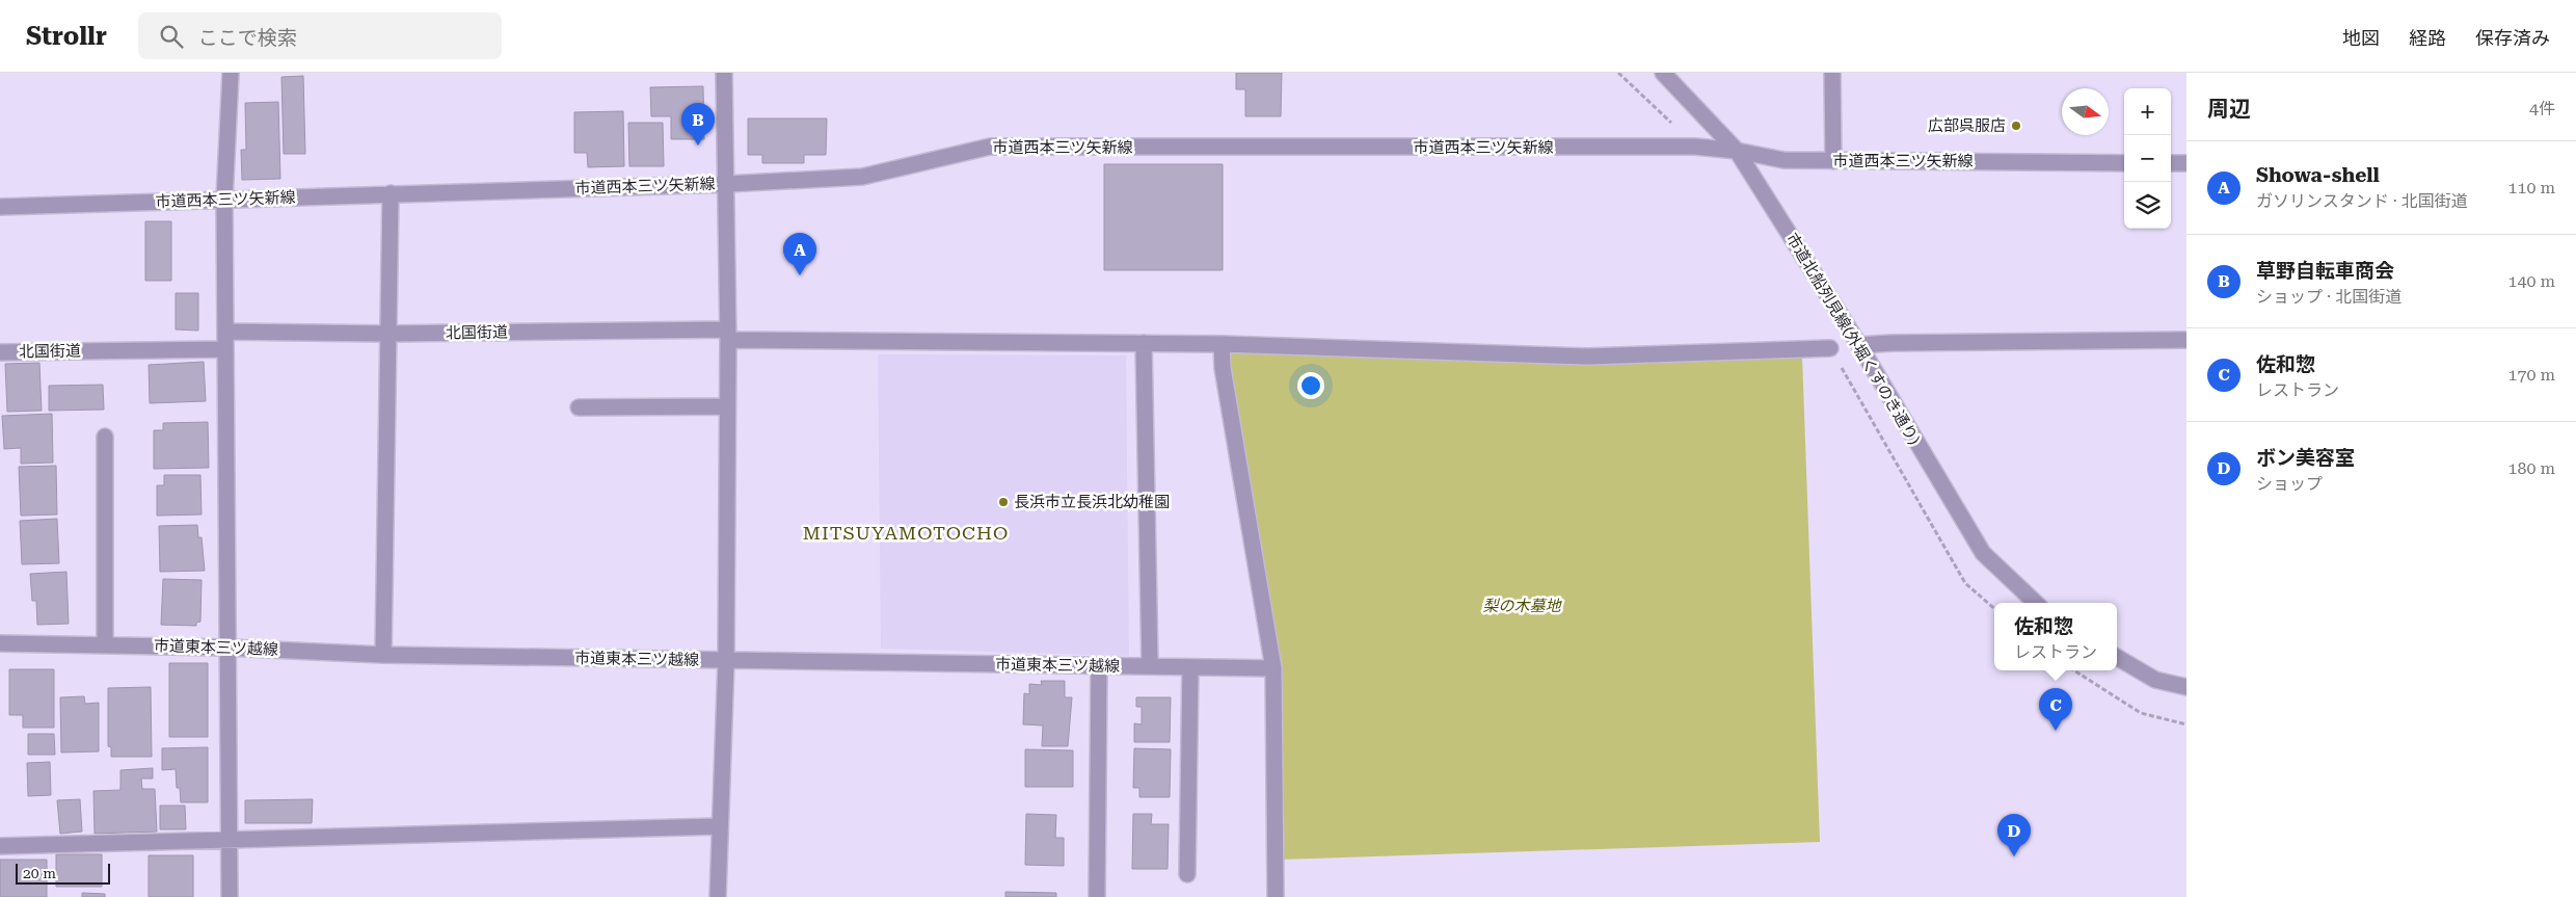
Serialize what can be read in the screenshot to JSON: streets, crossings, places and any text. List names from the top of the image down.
{
  "streets": {
    "street": [
      "市道西本三ツ矢新線",
      "北国街道",
      "市道北船列見線(外堀くすのき通り)",
      "市道東本三ツ越線"
    ]
  },
  "crossings": [
    ["市道西本三ツ矢新線", "市道北船列見線(外堀くすのき通り)"]
  ],
  "districts": ["MITSUYAMOTOCHO"],
  "parks": ["梨の木墓地"],
  "places": ["広部呉服店", "長浜市立長浜北幼稚園"],
  "scale_bar": "20 m",
  "north": "right",
  "page": {
    "header": "Strollr",
    "search": "ここで検索",
    "nav": ["地図", "経路", "保存済み"],
    "heading": ["周辺", "4件"],
    "map_buttons": ["+", "−"],
    "pins": [
      "B",
      "A",
      "C",
      "D"
    ],
    "list": [
      {
        "mark": "A",
        "name": "Showa-shell",
        "note": "ガソリンスタンド · 北国街道",
        "value": "110 m"
      },
      {
        "mark": "B",
        "name": "草野自転車商会",
        "note": "ショップ · 北国街道",
        "value": "140 m"
      },
      {
        "mark": "C",
        "name": "佐和惣",
        "note": "レストラン",
        "value": "170 m"
      },
      {
        "mark": "D",
        "name": "ボン美容室",
        "note": "ショップ",
        "value": "180 m"
      }
    ],
    "popup": ["佐和惣", "レストラン"],
    "scale": "20 m"
  }
}
